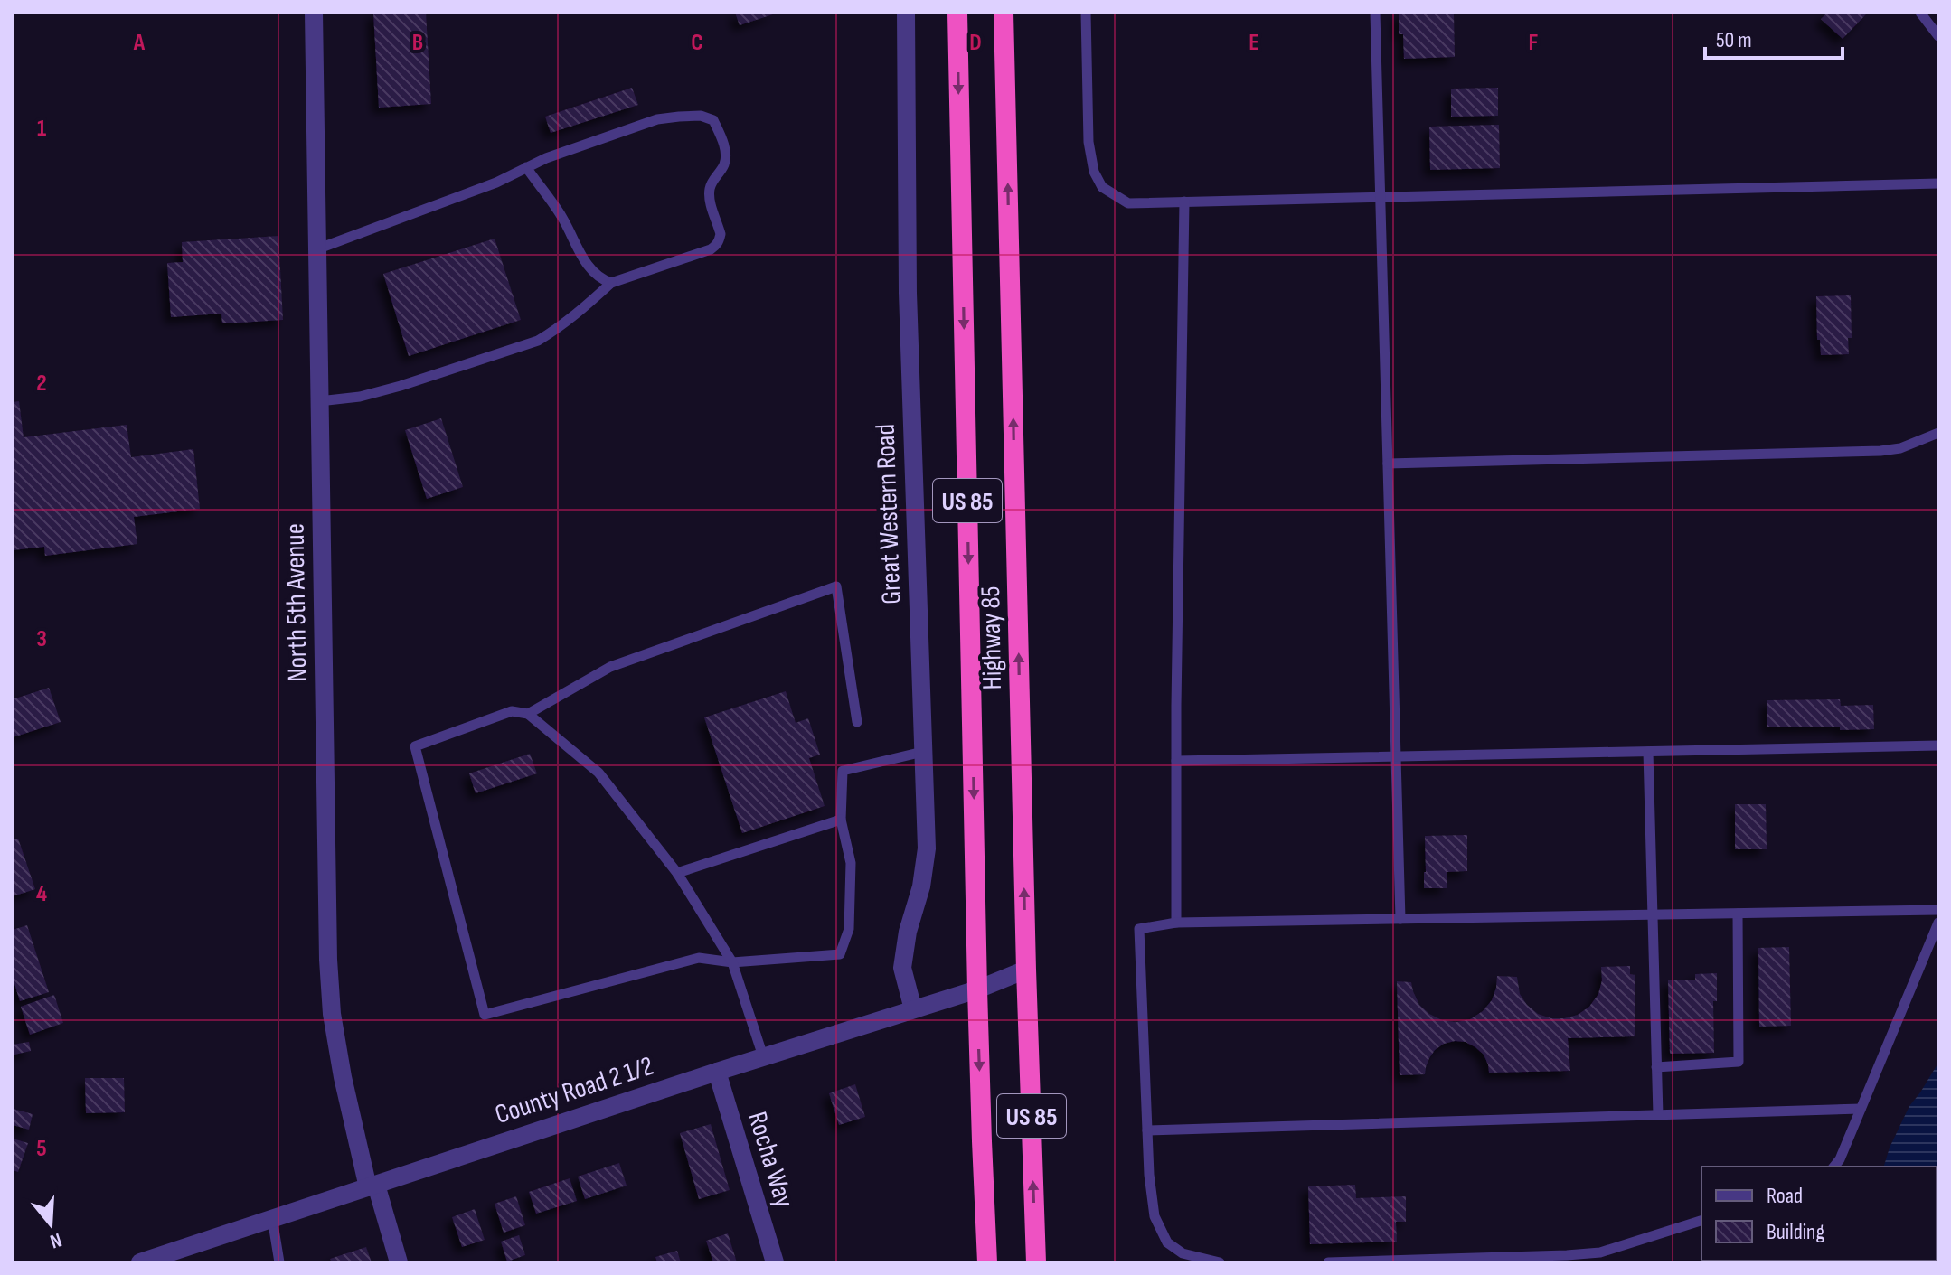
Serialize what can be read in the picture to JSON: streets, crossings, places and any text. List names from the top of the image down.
{
  "streets": {
    "highway": ["US 85", "Highway 85"],
    "street": [
      "Great Western Road",
      "North 5th Avenue",
      "County Road 2 1/2",
      "Rocha Way"
    ]
  },
  "crossings": [
    ["Great Western Road", "County Road 2 1/2"],
    ["North 5th Avenue", "County Road 2 1/2"],
    ["Highway 85", "County Road 2 1/2"],
    ["County Road 2 1/2", "Rocha Way"]
  ],
  "legend": ["Road", "Building"],
  "scale_bar": "50 m",
  "north": "bottom",
  "grid": {
    "columns": [
      "A",
      "B",
      "C",
      "D",
      "E",
      "F"
    ],
    "rows": [
      "1",
      "2",
      "3",
      "4",
      "5"
    ]
  }
}
